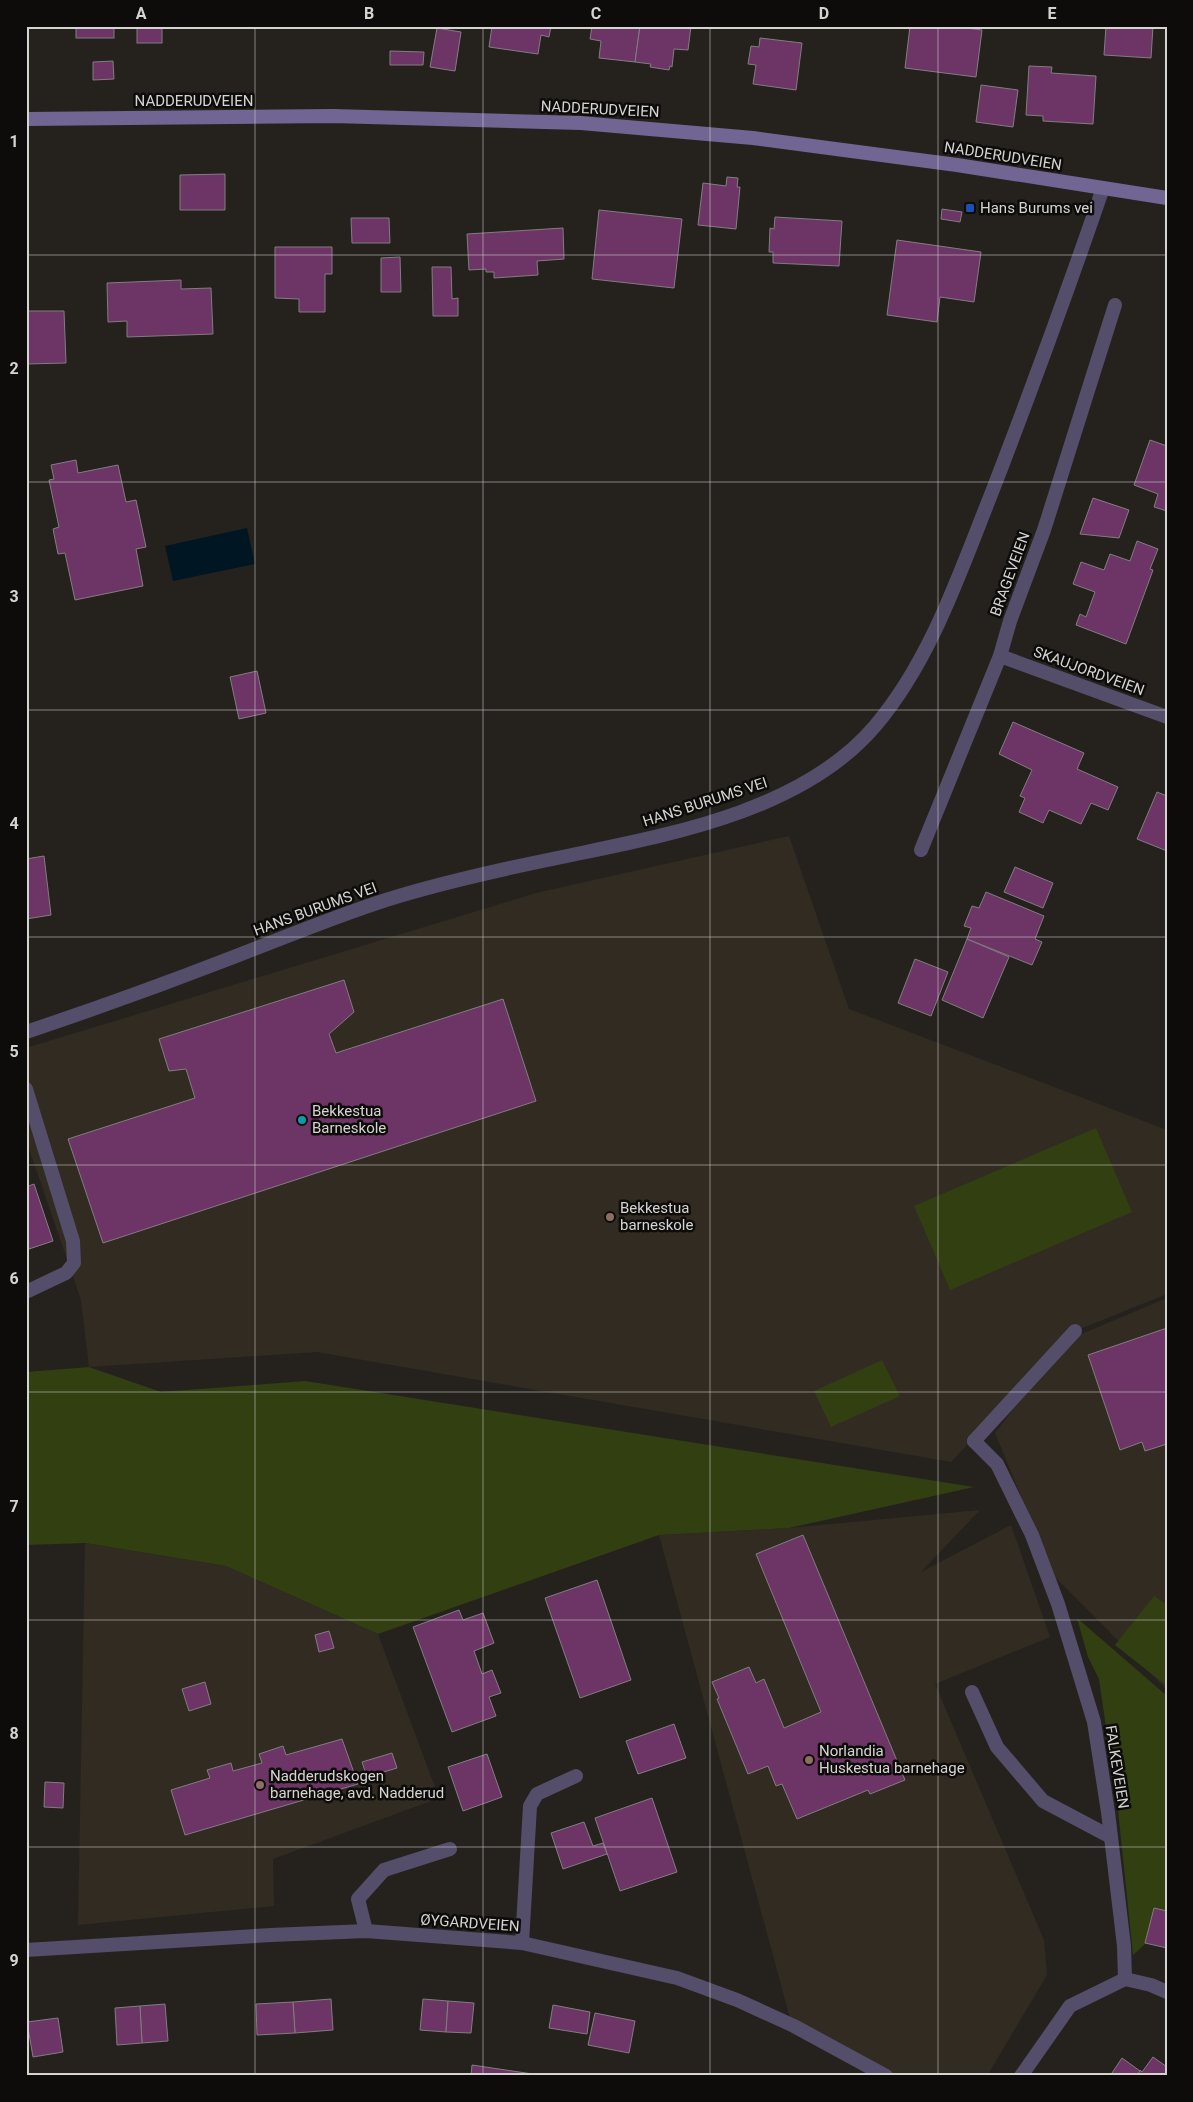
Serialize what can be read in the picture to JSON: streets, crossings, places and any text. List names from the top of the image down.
{
  "streets": {
    "main road": ["NADDERUDVEIEN"],
    "street": [
      "BRAGEVEIEN",
      "SKAUJORDVEIEN",
      "HANS BURUMS VEI",
      "FALKEVEIEN",
      "ØYGARDVEIEN"
    ]
  },
  "crossings": [
    ["NADDERUDVEIEN", "HANS BURUMS VEI"],
    ["BRAGEVEIEN", "SKAUJORDVEIEN"]
  ],
  "places": {
    "transit": ["Hans Burums vei"],
    "other": [
      "Bekkestua Barneskole",
      "Bekkestua barneskole",
      "Norlandia Huskestua barnehage",
      "Nadderudskogen barnehage, avd. Nadderud"
    ]
  },
  "grid": {
    "columns": [
      "A",
      "B",
      "C",
      "D",
      "E"
    ],
    "rows": [
      "1",
      "2",
      "3",
      "4",
      "5",
      "6",
      "7",
      "8",
      "9"
    ]
  }
}
